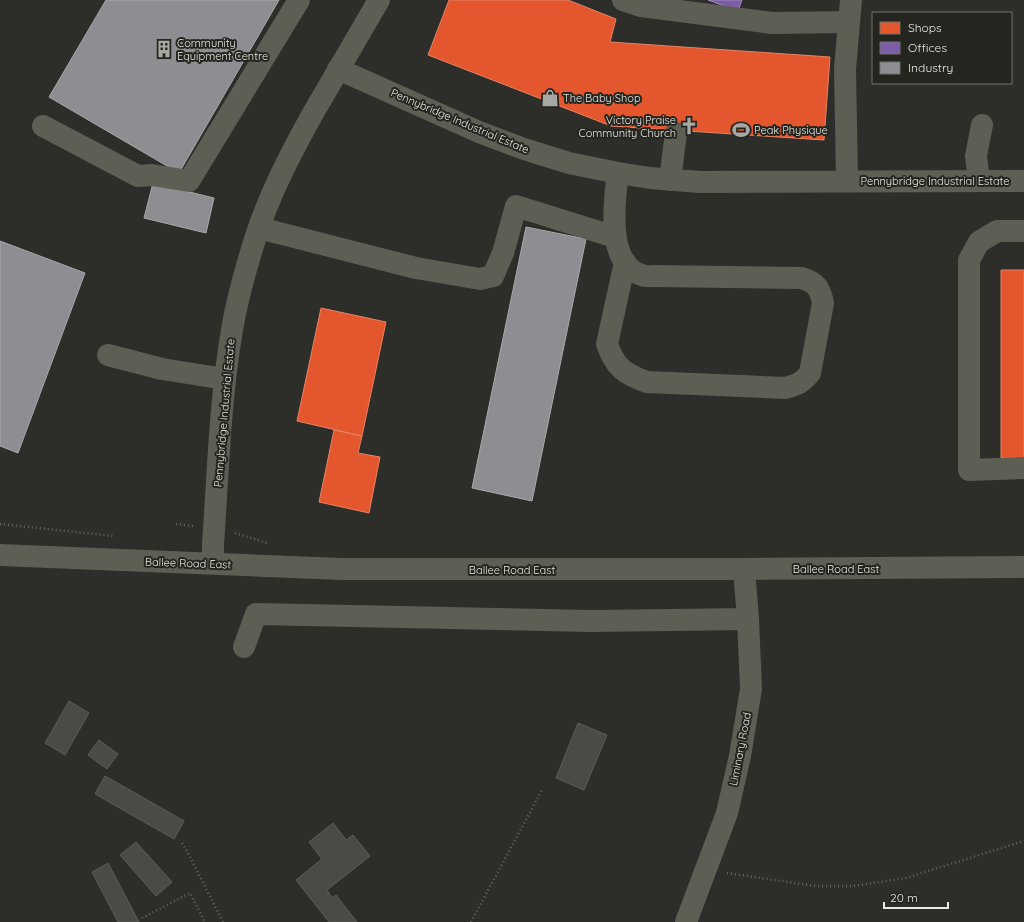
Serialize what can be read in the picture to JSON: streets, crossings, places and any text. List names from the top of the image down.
{
  "streets": {
    "street": ["Pennybridge Industrial Estate", "Ballee Road East", "Liminary Road"]
  },
  "crossings": [
    ["Pennybridge Industrial Estate", "Ballee Road East"],
    ["Ballee Road East", "Liminary Road"]
  ],
  "places": {
    "building": ["Community Equipment Centre"],
    "shop": ["The Baby Shop"],
    "church": ["Victory Praise Community Church"],
    "sports": ["Peak Physique"]
  },
  "legend": ["Shops", "Offices", "Industry"],
  "scale_bar": "20 m"
}
